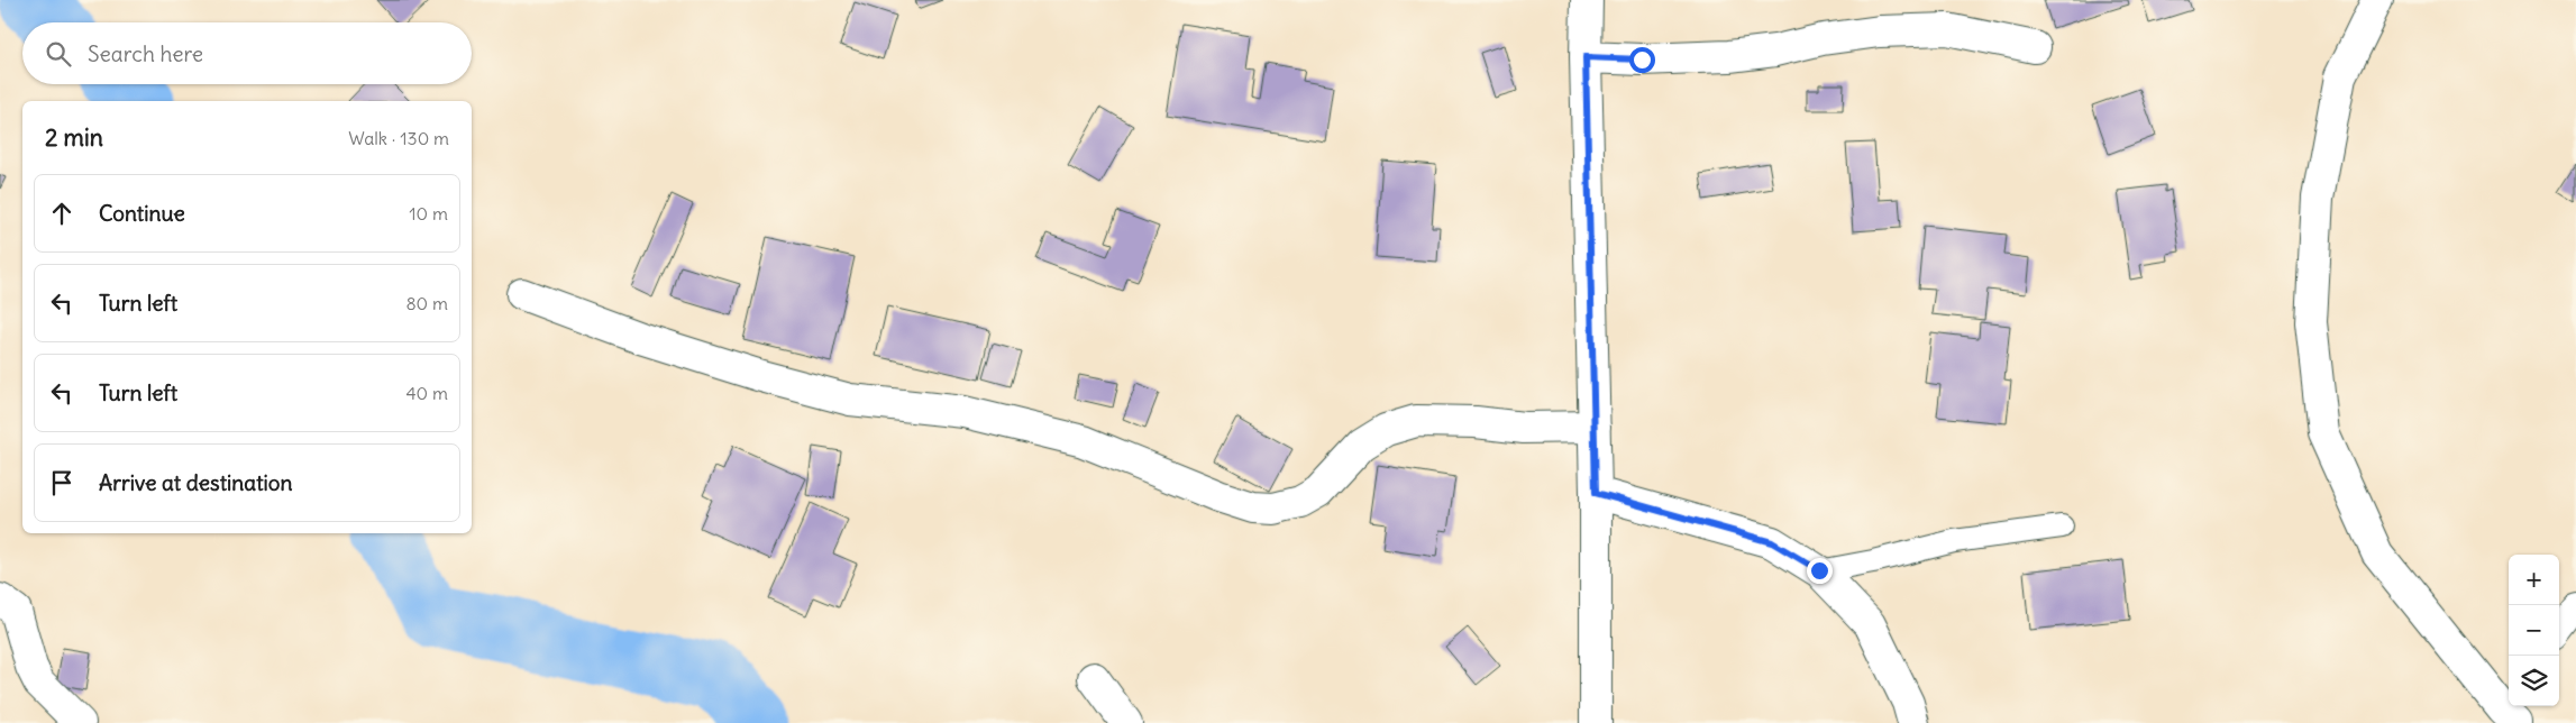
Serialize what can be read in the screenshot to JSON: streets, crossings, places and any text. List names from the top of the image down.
{
  "page": {
    "search": "Search here",
    "heading": ["2 min", "Walk · 130 m"],
    "list": [
      ["Continue", "10 m"],
      ["Turn left", "80 m"],
      ["Turn left", "40 m"],
      "Arrive at destination"
    ],
    "map_buttons": ["+", "−"]
  }
}
